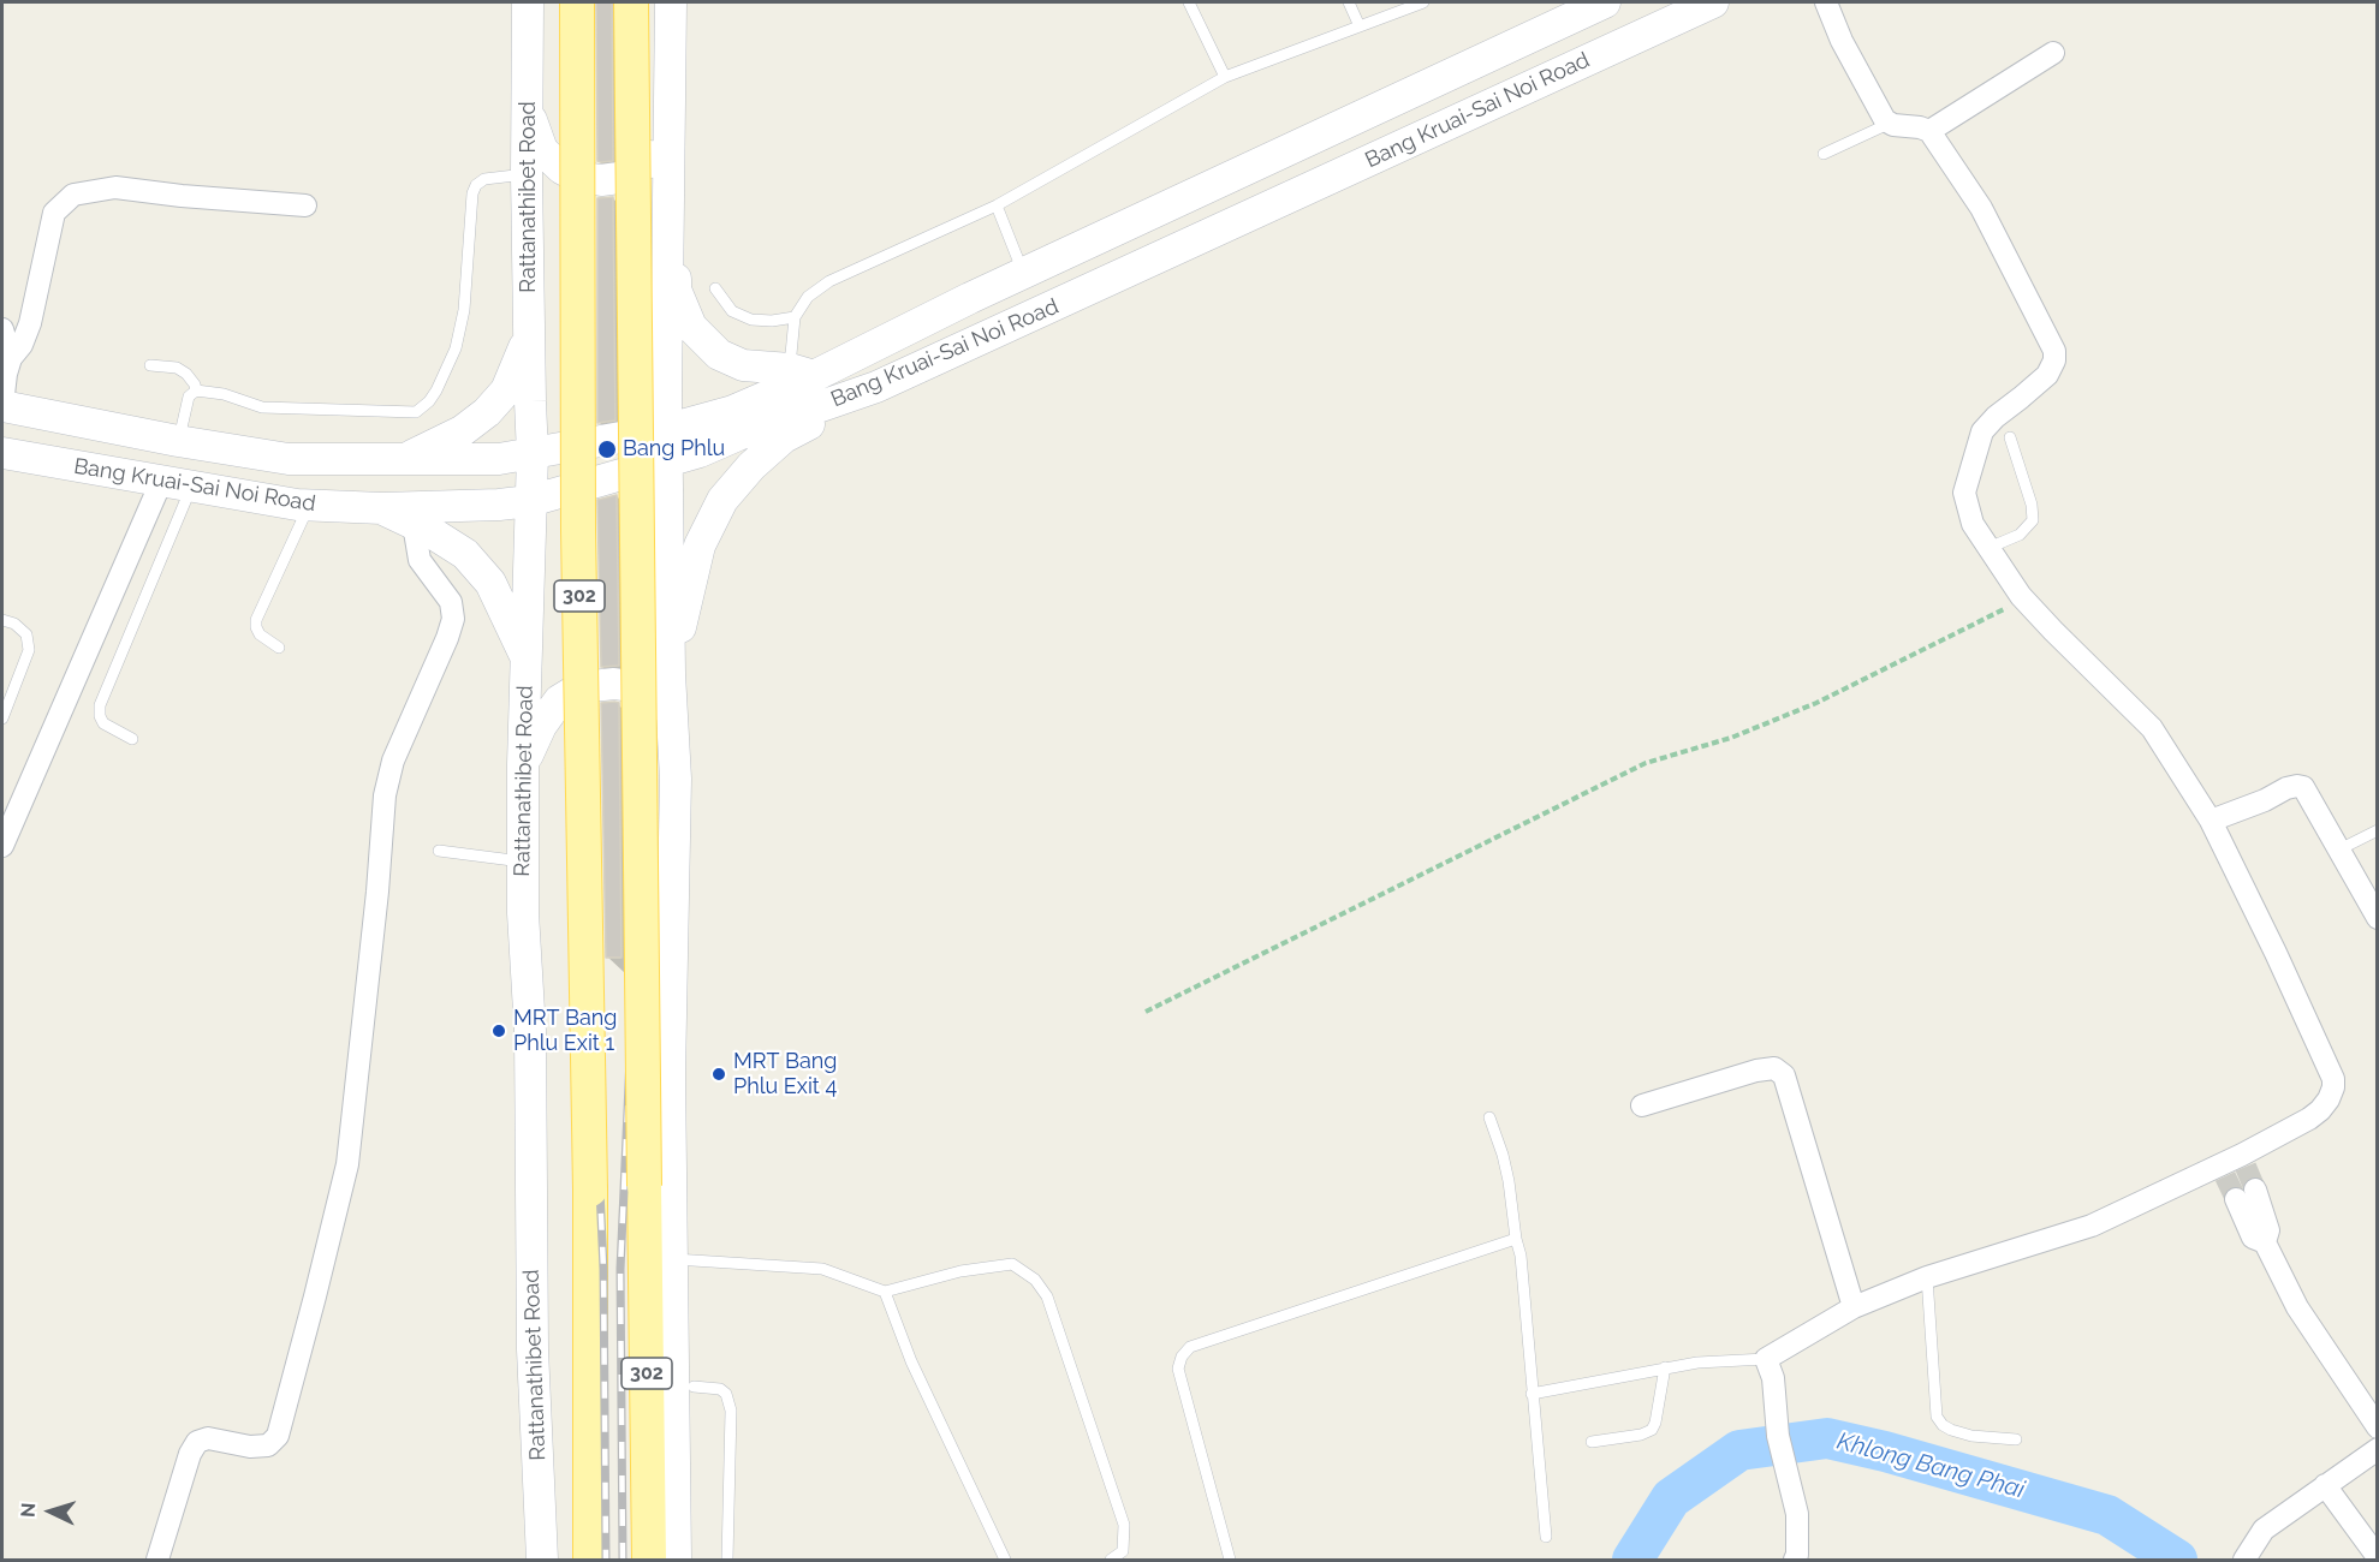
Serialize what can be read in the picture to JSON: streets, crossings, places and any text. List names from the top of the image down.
{
  "streets": {
    "main road": ["Bang Kruai-Sai Noi Road", "Rattanathibet Road", "302"]
  },
  "crossings": [
    ["Bang Kruai-Sai Noi Road", "Rattanathibet Road"],
    ["Bang Kruai-Sai Noi Road", "302"]
  ],
  "water": ["Khlong Bang Phai"],
  "places": ["Bang Phlu", "MRT Bang Phlu Exit 1", "MRT Bang Phlu Exit 4"],
  "north": "left"
}
